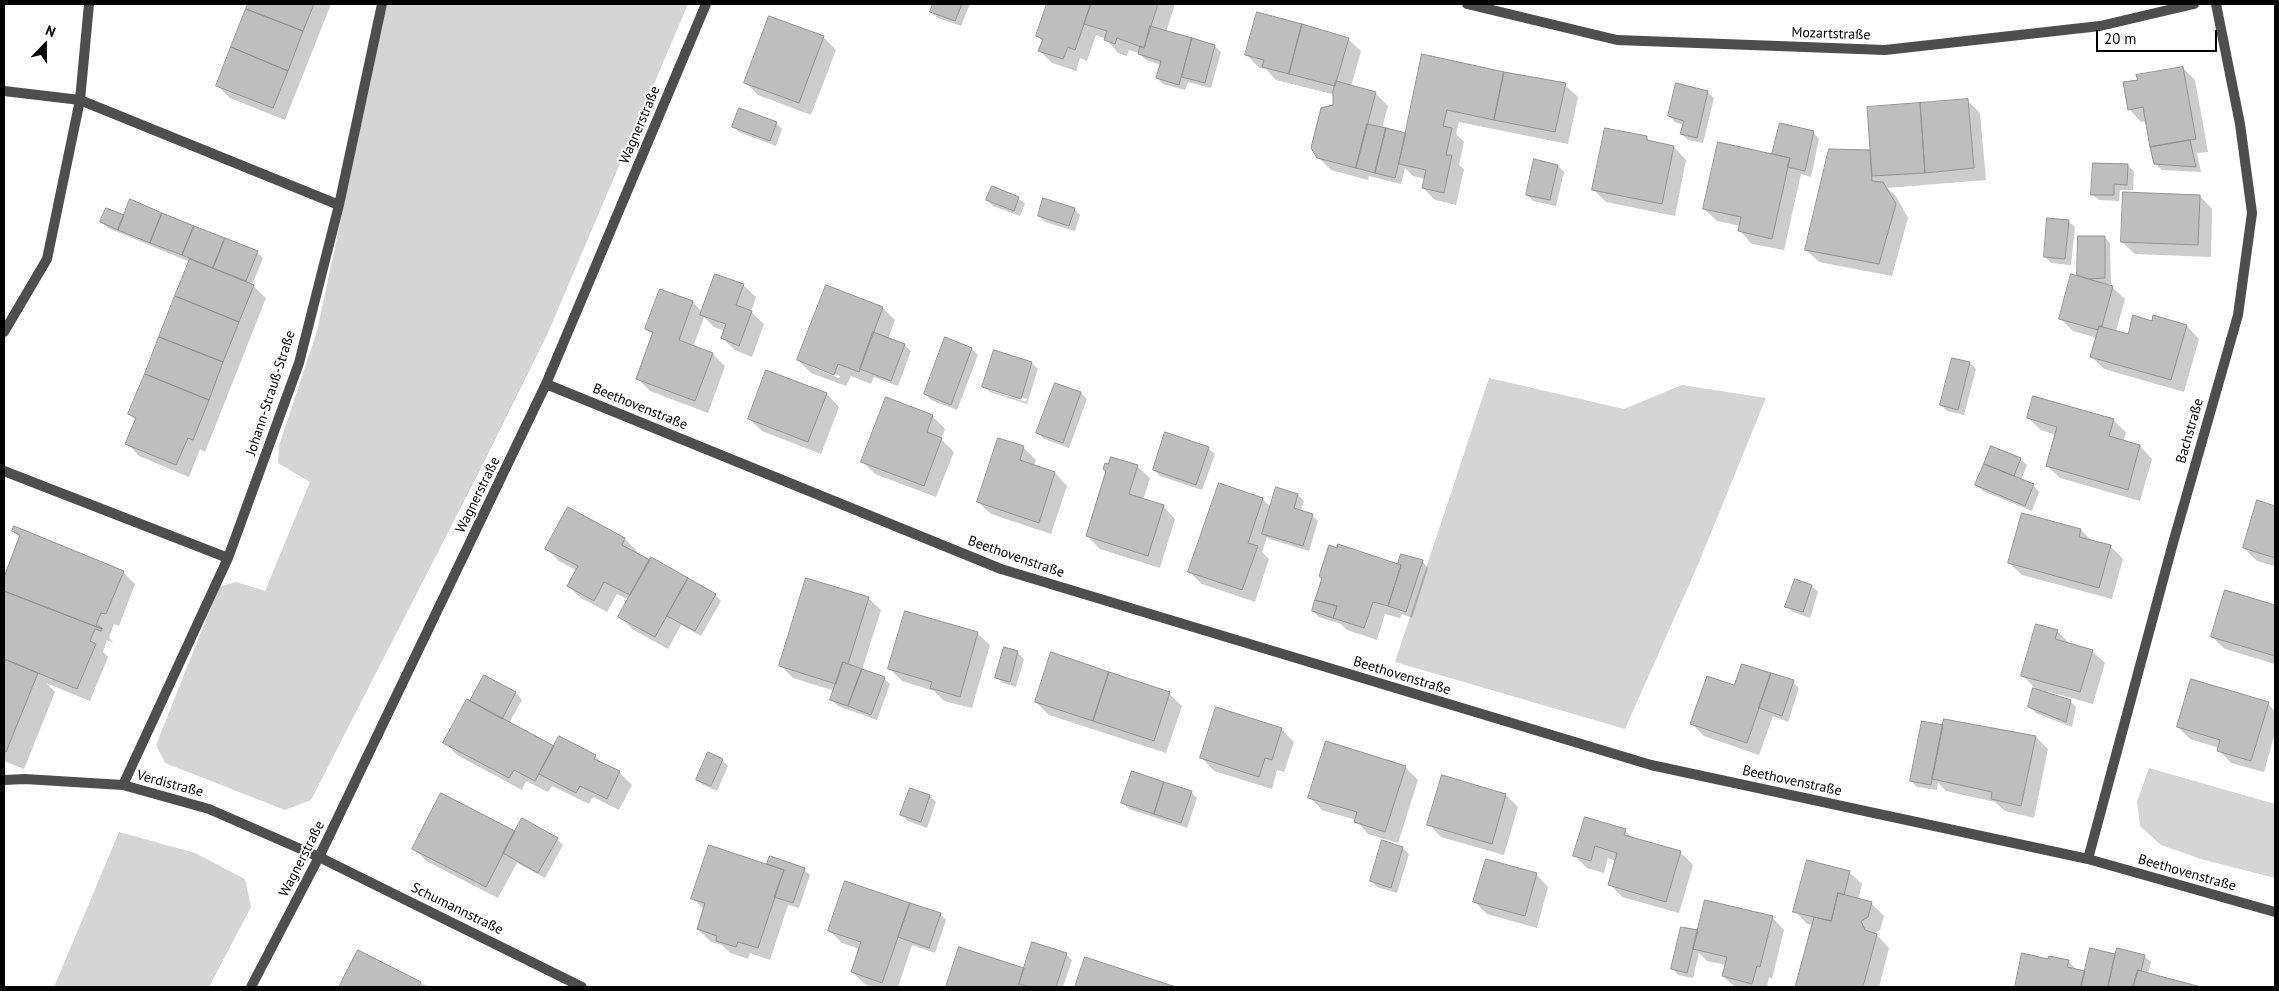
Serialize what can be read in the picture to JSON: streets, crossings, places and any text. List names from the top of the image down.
{
  "streets": {
    "street": [
      "Mozartstraße",
      "Wagnerstraße",
      "Johann-Strauß-Straße",
      "Beethovenstraße",
      "Bachstraße",
      "Verdistraße",
      "Schumannstraße"
    ]
  },
  "crossings": [
    ["Wagnerstraße", "Beethovenstraße"],
    ["Wagnerstraße", "Verdistraße"],
    ["Wagnerstraße", "Schumannstraße"],
    ["Johann-Strauß-Straße", "Verdistraße"],
    ["Beethovenstraße", "Bachstraße"],
    ["Verdistraße", "Schumannstraße"]
  ],
  "scale_bar": "20 m",
  "north": "top"
}
